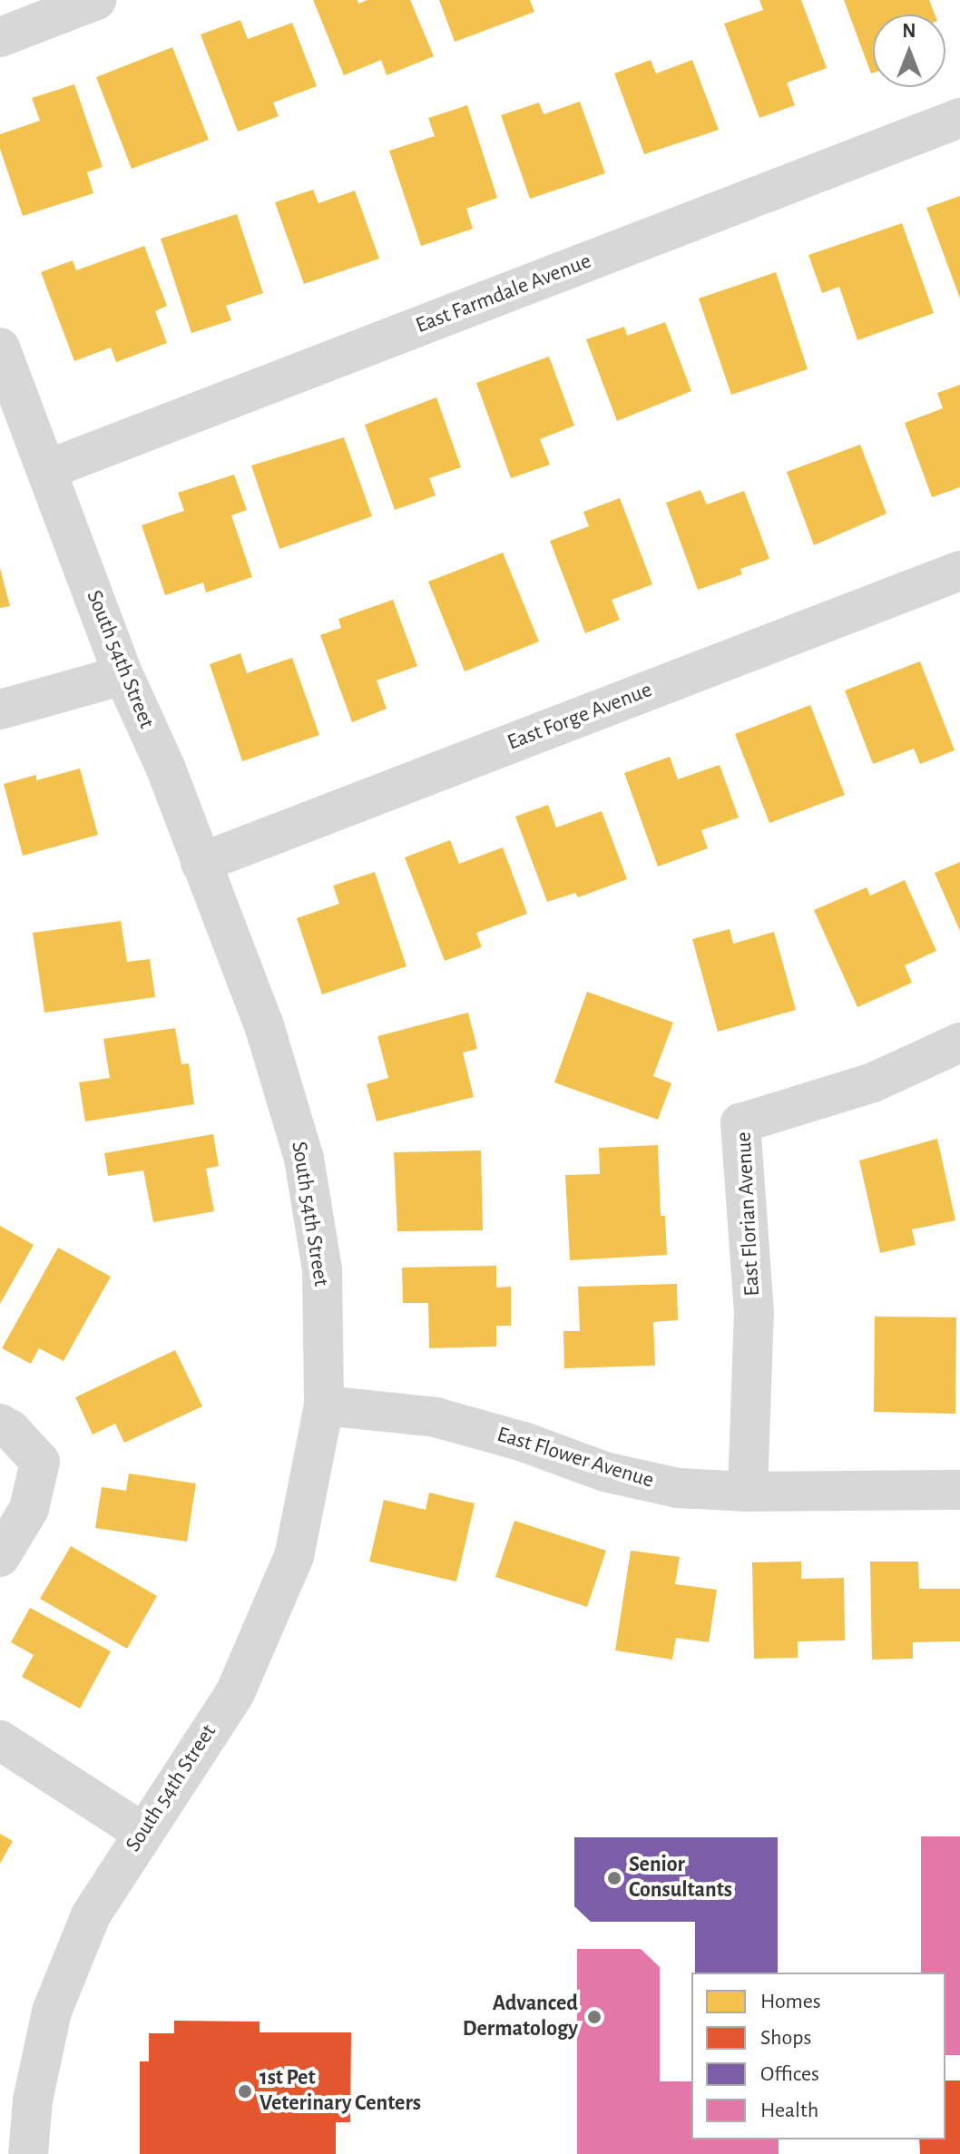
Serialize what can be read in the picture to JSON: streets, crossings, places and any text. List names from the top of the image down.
{
  "streets": {
    "street": [
      "East Farmdale Avenue",
      "South 54th Street",
      "East Forge Avenue",
      "East Florian Avenue",
      "East Flower Avenue"
    ]
  },
  "crossings": [
    ["East Farmdale Avenue", "South 54th Street"],
    ["South 54th Street", "East Forge Avenue"],
    ["South 54th Street", "East Flower Avenue"],
    ["East Florian Avenue", "East Flower Avenue"]
  ],
  "places": ["Senior Consultants", "Advanced Dermatology", "1st Pet Veterinary Centers"],
  "legend": [
    "Homes",
    "Shops",
    "Offices",
    "Health"
  ],
  "north": "top"
}
